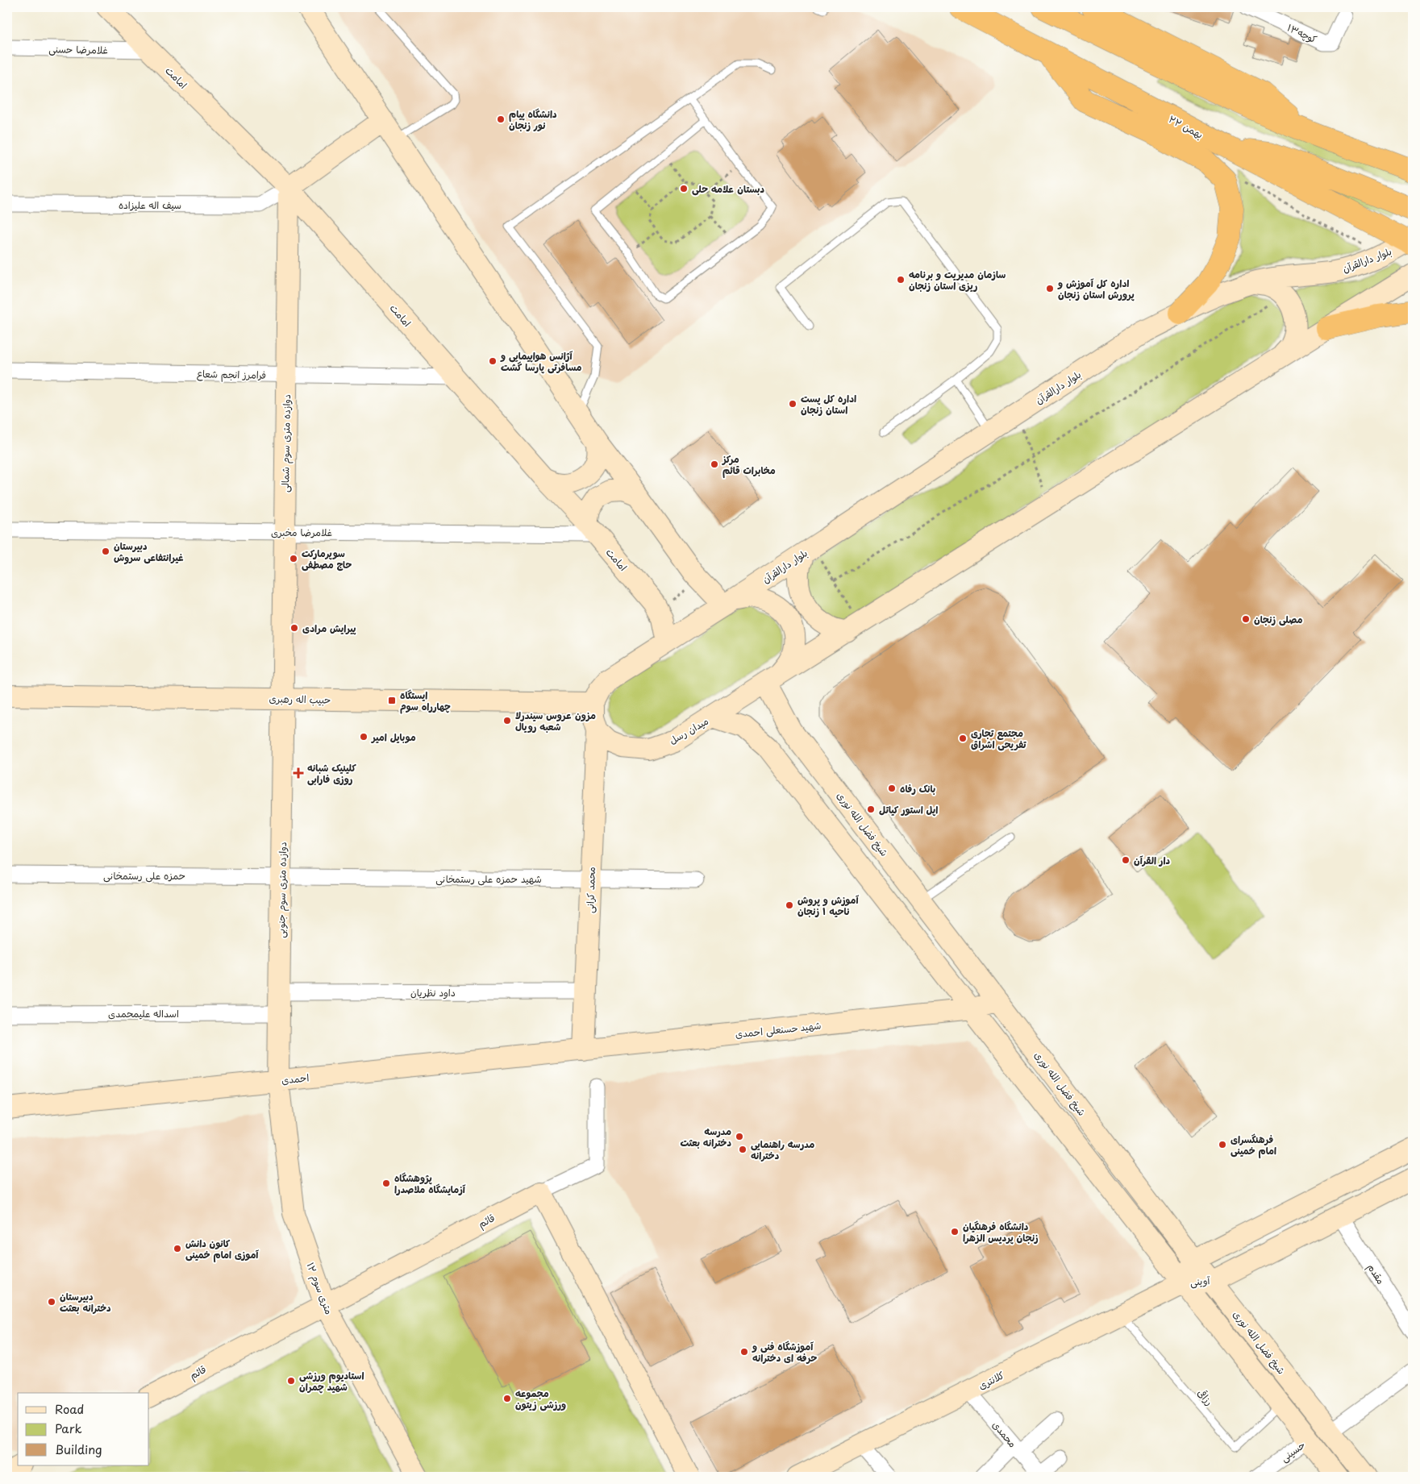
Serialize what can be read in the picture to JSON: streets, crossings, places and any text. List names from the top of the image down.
{
  "streets": {
    "highway": ["۲۲ بهمن"],
    "main road": [
      "امامت",
      "بلوار دارالقرآن",
      "دوازده متری سوم شمالی",
      "حبیب اله رهبری",
      "میدان رسل",
      "شیخ فضل الله نوری",
      "دوازده متری سوم جنوبی",
      "محمد کرانی",
      "شهید حسنعلی احمدی",
      "احمدی",
      "قائم",
      "آوینی",
      "۱۲ متری سوم",
      "کلانتری"
    ],
    "street": [
      "کوچه۱۳",
      "غلامرضا حسنی",
      "سیف اله علیزاده",
      "فرامرز انجم شعاع",
      "غلامرضا مخبری",
      "حمزه علی رستمخانی",
      "شهید حمزه علی رستمخانی",
      "داود نظریان",
      "اسداله علیمحمدی",
      "مقدم",
      "محمدی",
      "حسینی"
    ],
    "lane": ["رزاقی"]
  },
  "crossings": [
    ["غلامرضا حسنی", "امامت"],
    ["امامت", "سیف اله علیزاده"],
    ["امامت", "فرامرز انجم شعاع"],
    ["امامت", "دوازده متری سوم شمالی"],
    ["امامت", "غلامرضا مخبری"],
    ["امامت", "میدان رسل"],
    ["۲۲ بهمن", "بلوار دارالقرآن"],
    ["سیف اله علیزاده", "دوازده متری سوم شمالی"],
    ["بلوار دارالقرآن", "میدان رسل"],
    ["فرامرز انجم شعاع", "دوازده متری سوم شمالی"],
    ["دوازده متری سوم شمالی", "غلامرضا مخبری"],
    ["دوازده متری سوم شمالی", "حبیب اله رهبری"],
    ["دوازده متری سوم شمالی", "دوازده متری سوم جنوبی"],
    ["حبیب اله رهبری", "میدان رسل"],
    ["حبیب اله رهبری", "دوازده متری سوم جنوبی"],
    ["میدان رسل", "شیخ فضل الله نوری"],
    ["میدان رسل", "محمد کرانی"],
    ["شیخ فضل الله نوری", "شهید حسنعلی احمدی"],
    ["شیخ فضل الله نوری", "آوینی"],
    ["حمزه علی رستمخانی", "شهید حمزه علی رستمخانی"],
    ["حمزه علی رستمخانی", "دوازده متری سوم جنوبی"],
    ["شهید حمزه علی رستمخانی", "دوازده متری سوم جنوبی"],
    ["شهید حمزه علی رستمخانی", "محمد کرانی"],
    ["دوازده متری سوم جنوبی", "داود نظریان"],
    ["دوازده متری سوم جنوبی", "اسداله علیمحمدی"],
    ["دوازده متری سوم جنوبی", "احمدی"],
    ["دوازده متری سوم جنوبی", "۱۲ متری سوم"],
    ["محمد کرانی", "داود نظریان"],
    ["محمد کرانی", "شهید حسنعلی احمدی"],
    ["محمد کرانی", "احمدی"],
    ["شهید حسنعلی احمدی", "احمدی"],
    ["احمدی", "۱۲ متری سوم"],
    ["قائم", "۱۲ متری سوم"],
    ["مقدم", "آوینی"],
    ["آوینی", "کلانتری"],
    ["کلانتری", "رزاقی"],
    ["کلانتری", "محمدی"]
  ],
  "places": {
    "other": [
      "دانشگاه پیام نور زنجان",
      "دبستان علامه حلی",
      "سازمان مدیریت و برنامه ریزی استان زنجان",
      "اداره کل آموزش و پرورش استان زنجان",
      "آژانس هواپیمایی و مسافرتی پارسا گشت",
      "اداره کل پست استان زنجان",
      "مرکز مخابرات قائم",
      "دبیرستان غیرانتفاعی سروش",
      "سوپرمارکت حاج مصطفی",
      "مصلی زنجان",
      "پیرایش مرادی",
      "مزون عروس سیندرلا شعبه رویال",
      "موبایل امیر",
      "مجتمع تجاری تفریحی اشراق",
      "بانک رفاه",
      "اپل استور کیاتل",
      "دار القرآن",
      "آموزش و پروش ناحیه ۱ زنجان",
      "مدرسه دخترانه بعثت",
      "فرهنگسرای امام خمینی",
      "مدرسه راهنمایی دخترانه",
      "پژوهشگاه آزمایشگاه ملاصدرا",
      "دانشگاه فرهنگیان زنجان پردیس الزهرا",
      "کانون دانش آموزی امام خمینی",
      "دبیرستان دخترانه بعثت",
      "آموزشگاه فنی و حرفه ای دخترانه",
      "استادیوم ورزشی شهید چمران",
      "مجموعه ورزشی زیتون"
    ],
    "transit": ["ایستگاه چهارراه سوم"],
    "health": ["کلینیک شبانه روزی فارابی"]
  },
  "legend": ["Road", "Park", "Building"]
}
